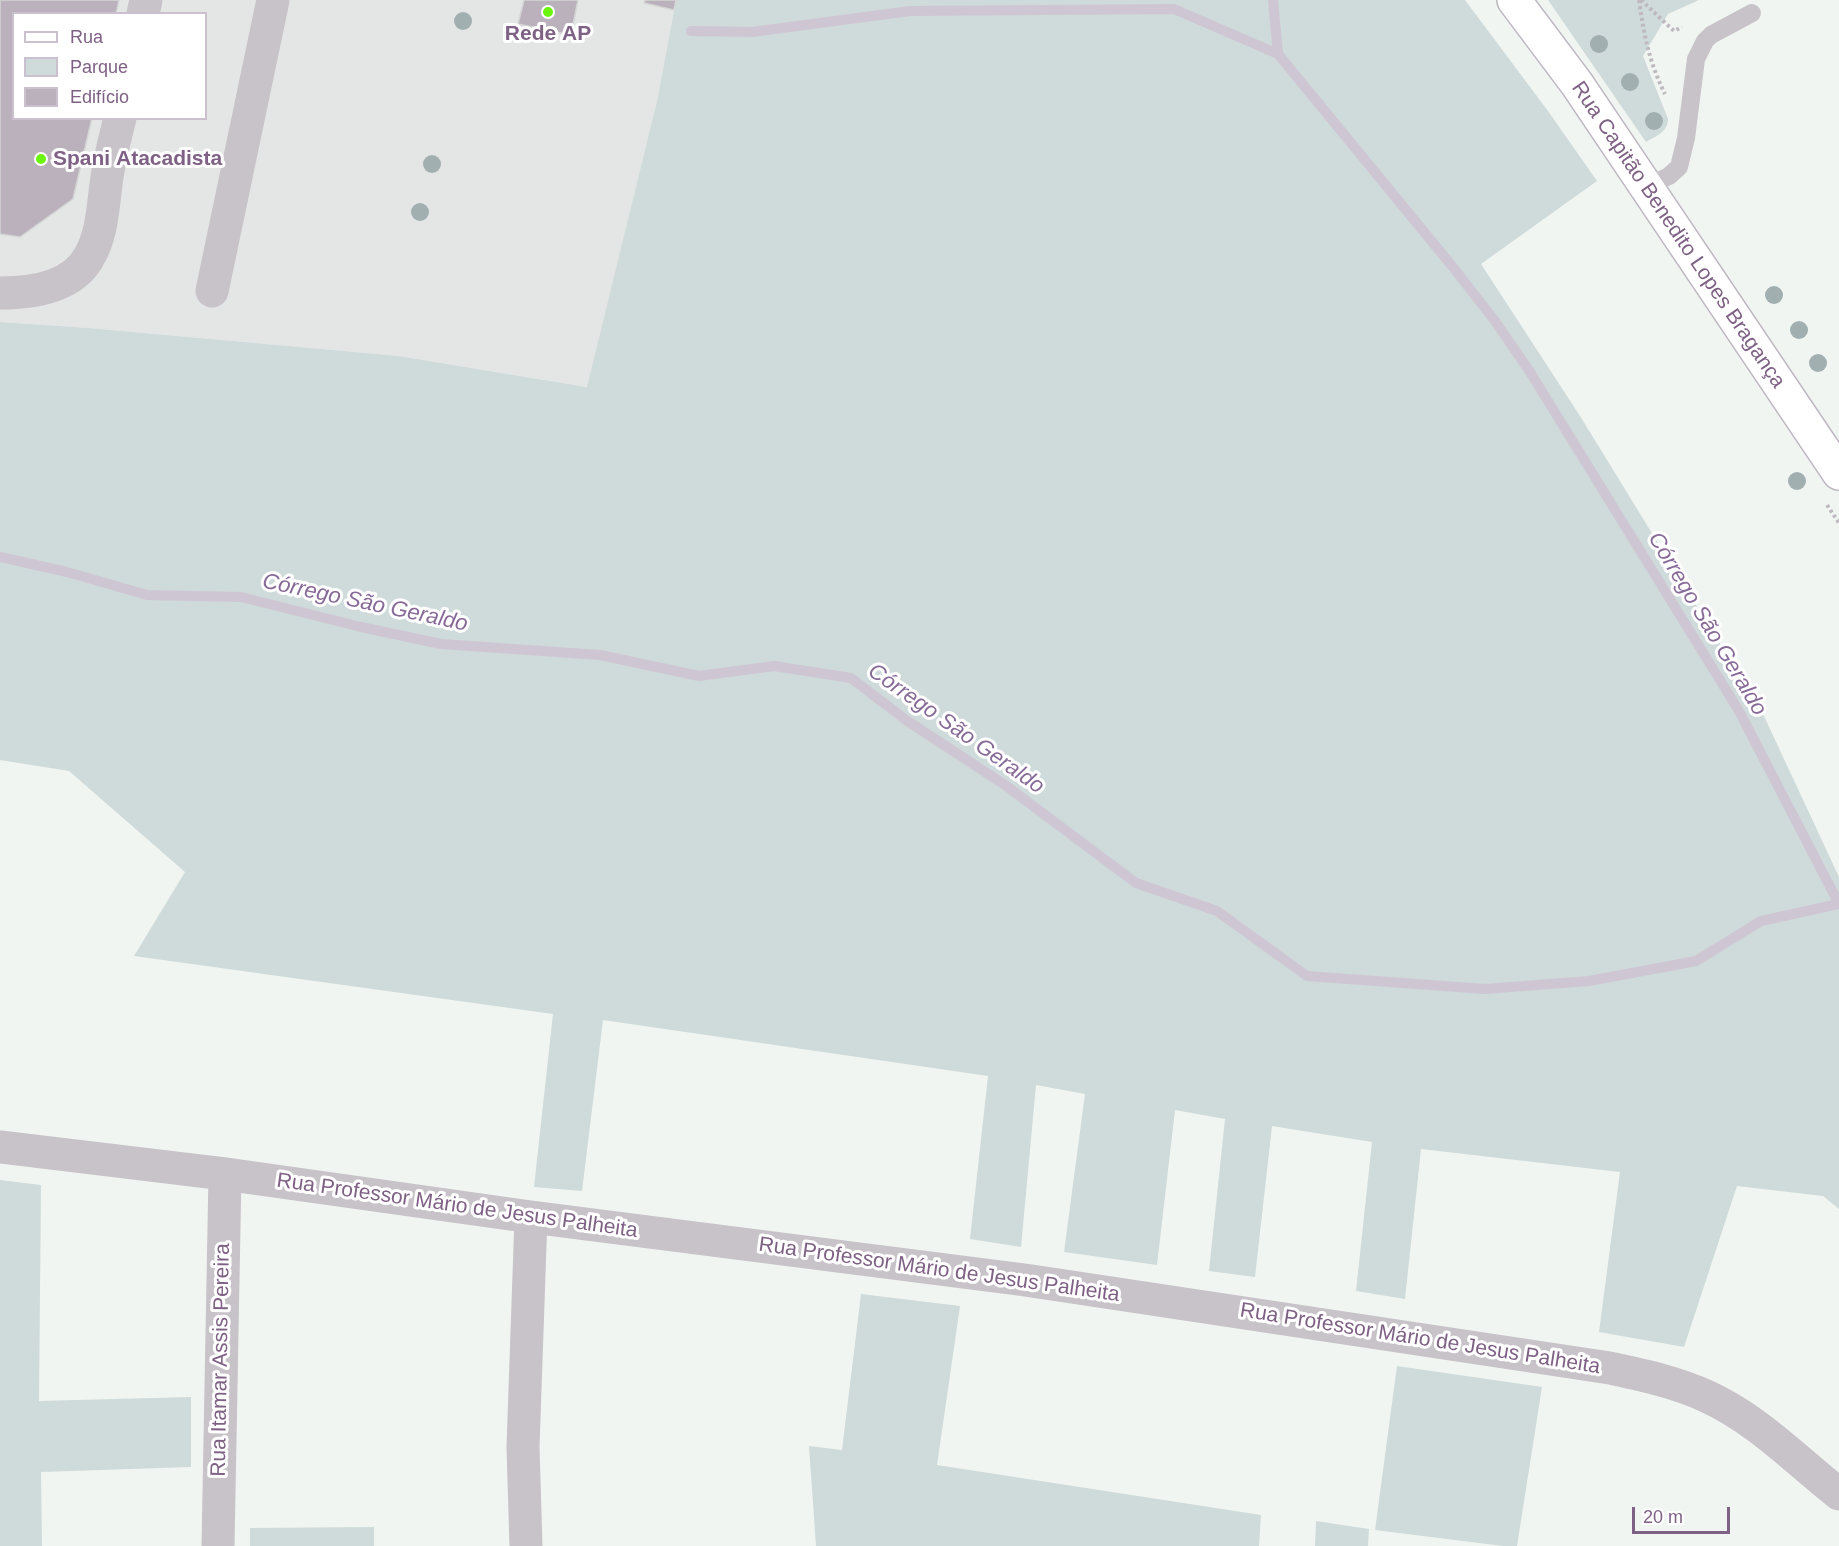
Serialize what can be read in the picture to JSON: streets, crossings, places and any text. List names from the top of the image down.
{
  "streets": {
    "main road": ["Rua Capitão Benedito Lopes Bragança"],
    "street": ["Rua Professor Mário de Jesus Palheita", "Rua Itamar Assis Pereira"]
  },
  "crossings": [
    ["Rua Professor Mário de Jesus Palheita", "Rua Itamar Assis Pereira"]
  ],
  "water": ["Córrego São Geraldo"],
  "places": ["Rede AP", "Spani Atacadista"],
  "legend": ["Rua", "Parque", "Edifício"],
  "scale_bar": "20 m"
}
